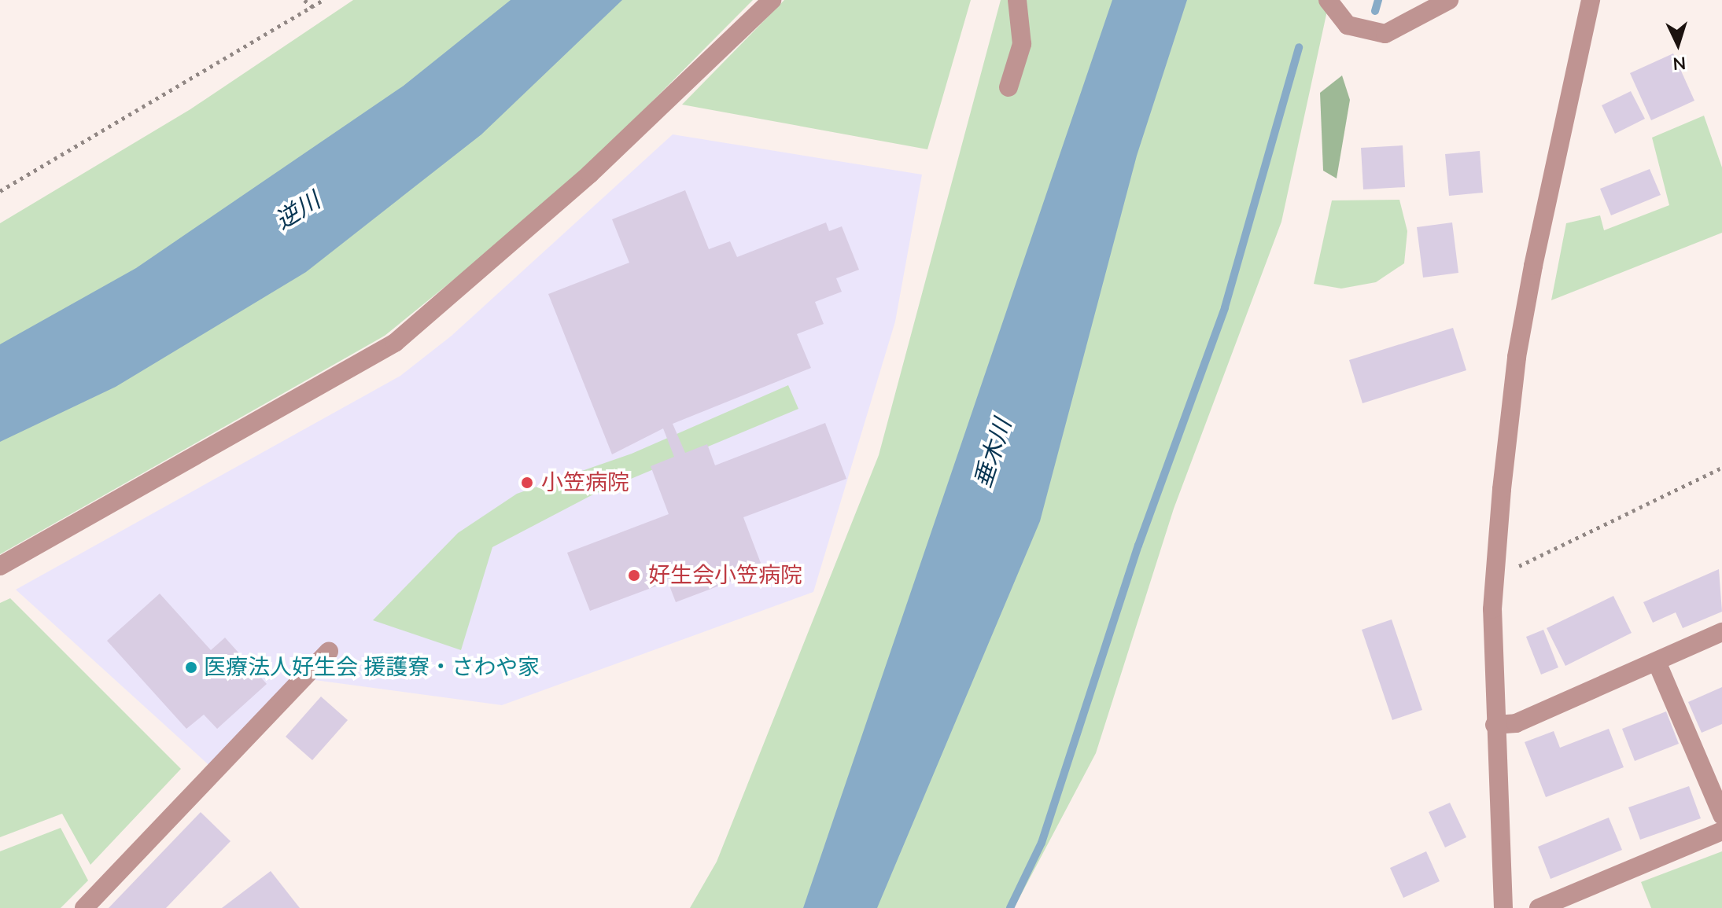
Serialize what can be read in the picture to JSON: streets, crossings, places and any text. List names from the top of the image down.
{
  "water": ["逆川", "垂木川"],
  "places": ["小笠病院", "好生会小笠病院", "医療法人好生会 援護寮・さわや家"],
  "north": "bottom"
}
